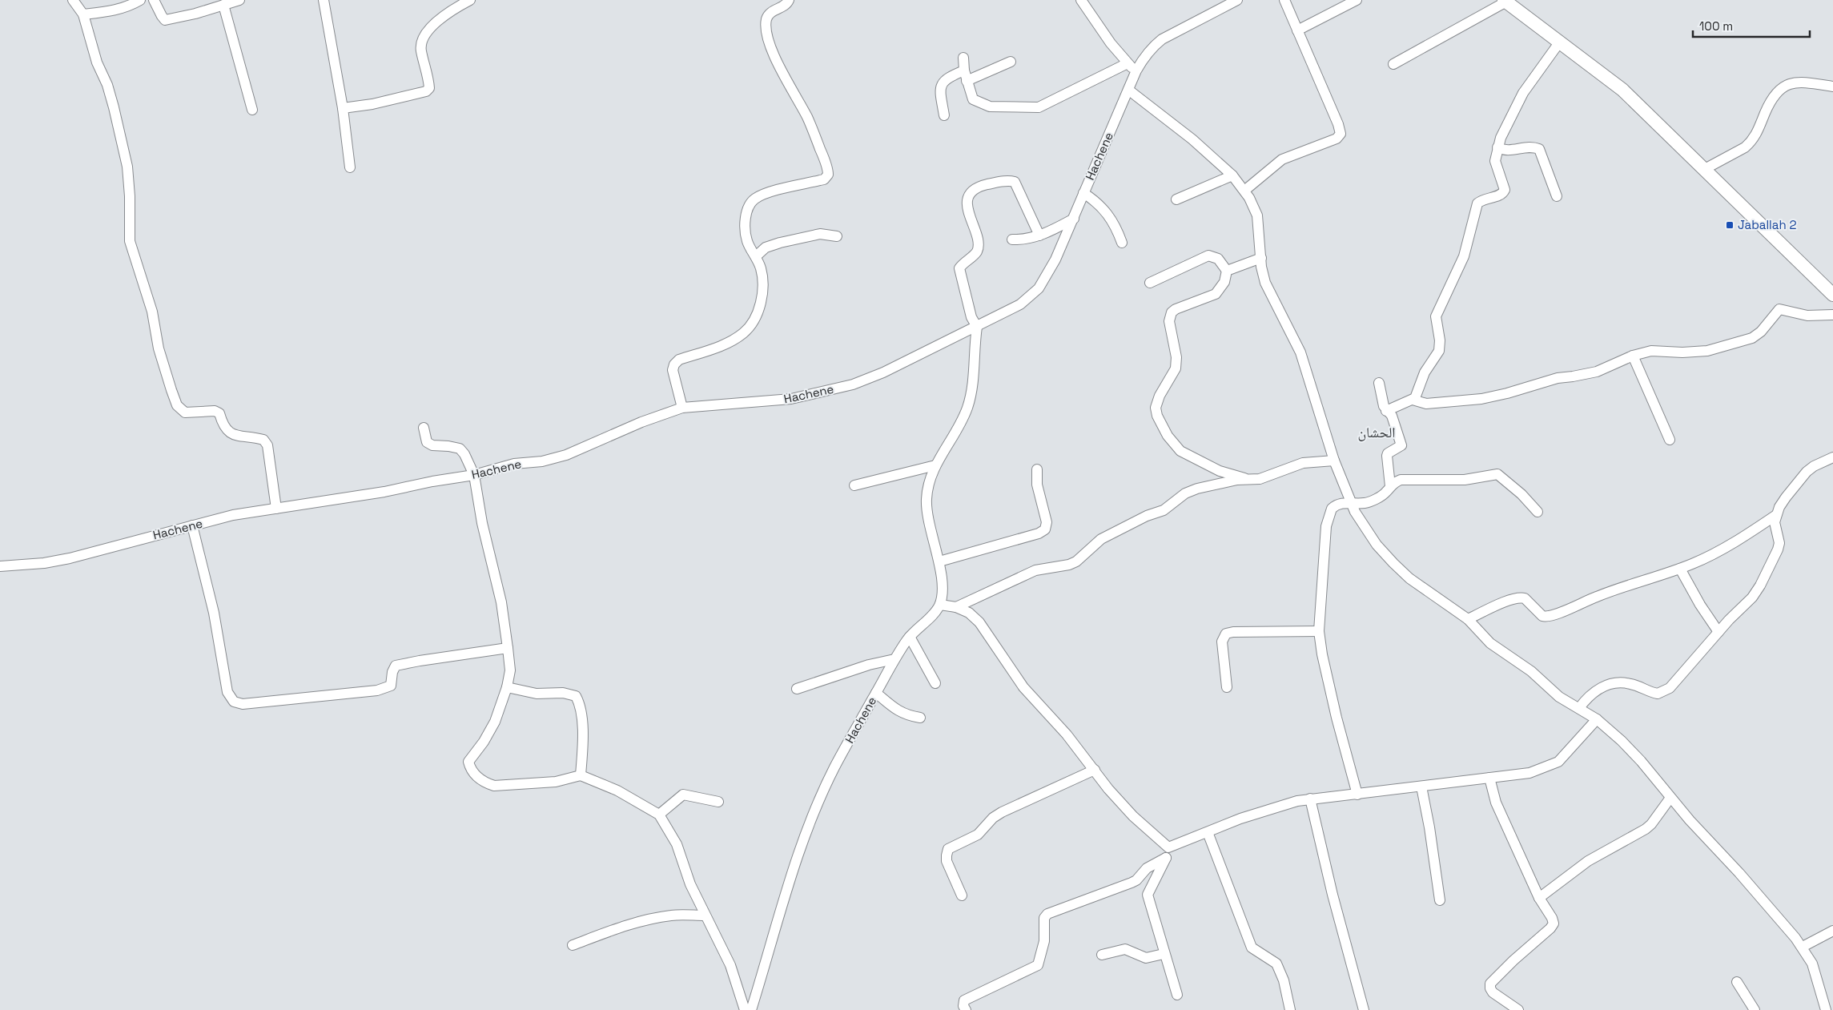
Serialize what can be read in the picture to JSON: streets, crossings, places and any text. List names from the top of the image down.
{
  "streets": {
    "street": ["Hachene"]
  },
  "districts": ["الحشان"],
  "places": {
    "transit": ["Jaballah 2"]
  },
  "scale_bar": "100 m"
}
